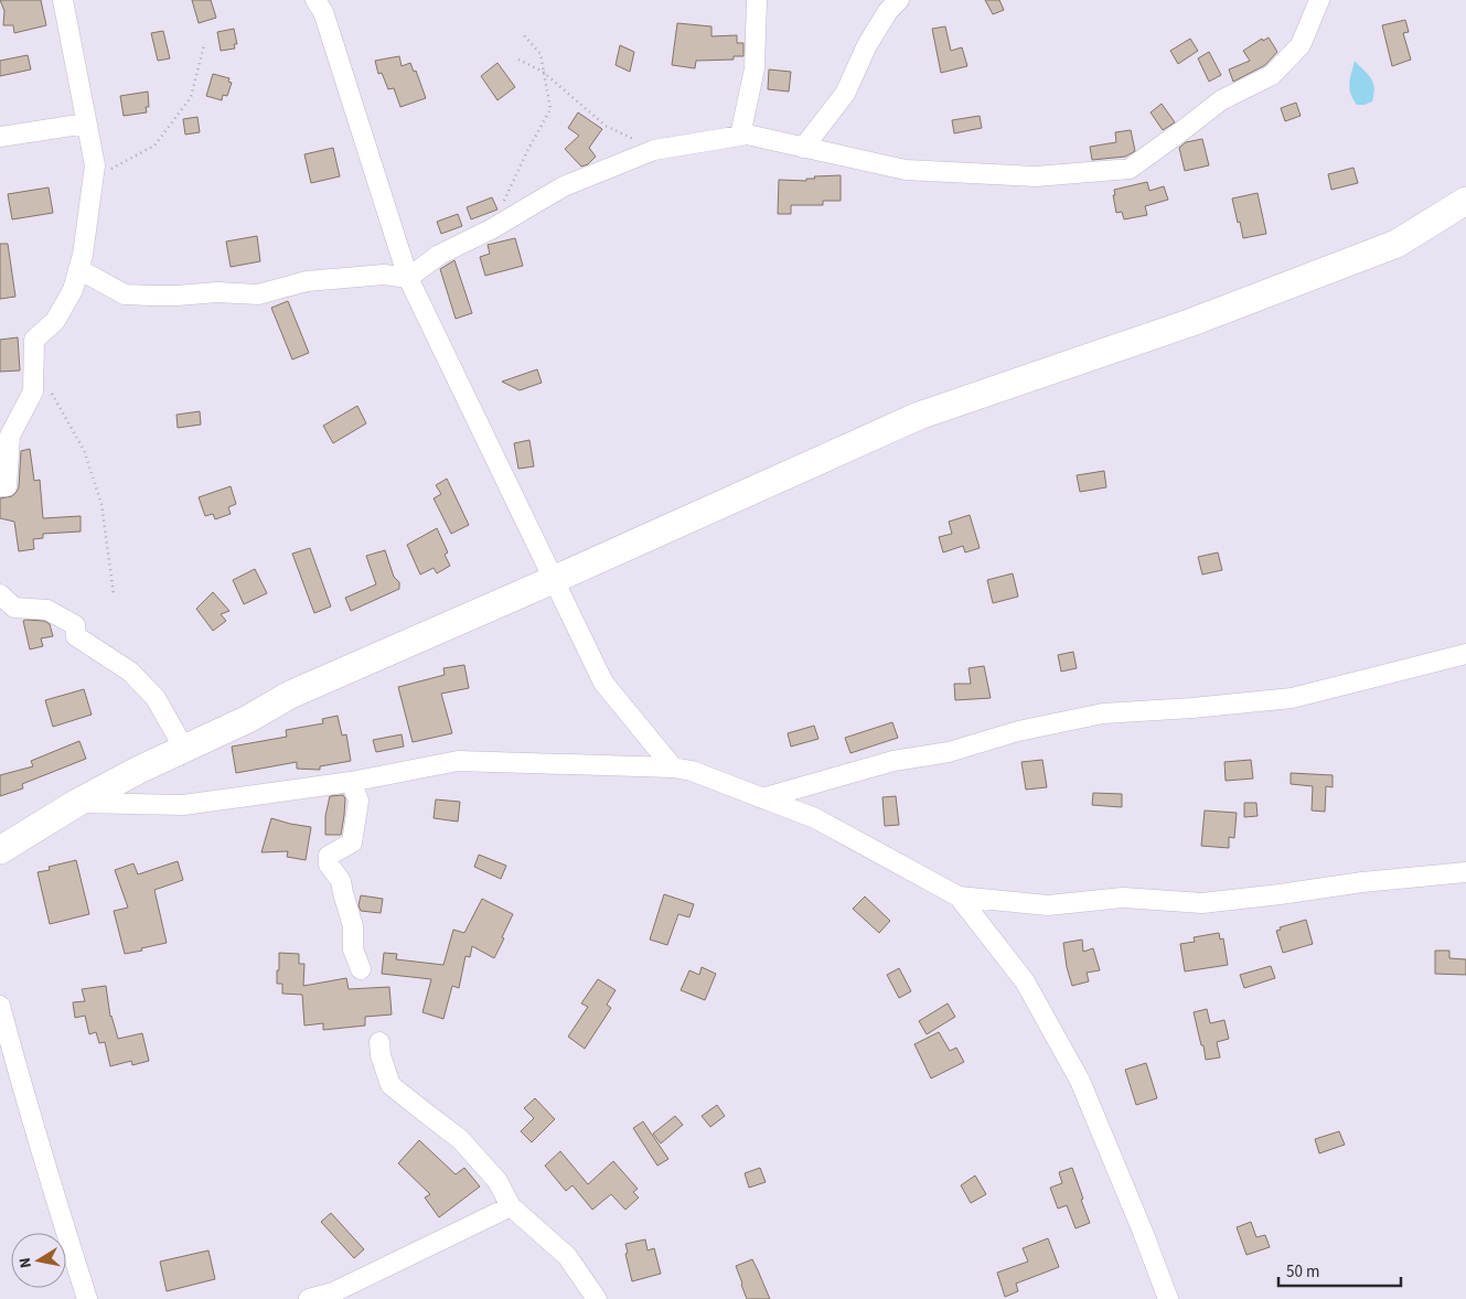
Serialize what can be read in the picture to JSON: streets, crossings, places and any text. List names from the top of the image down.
{
  "scale_bar": "50 m",
  "north": "left"
}
